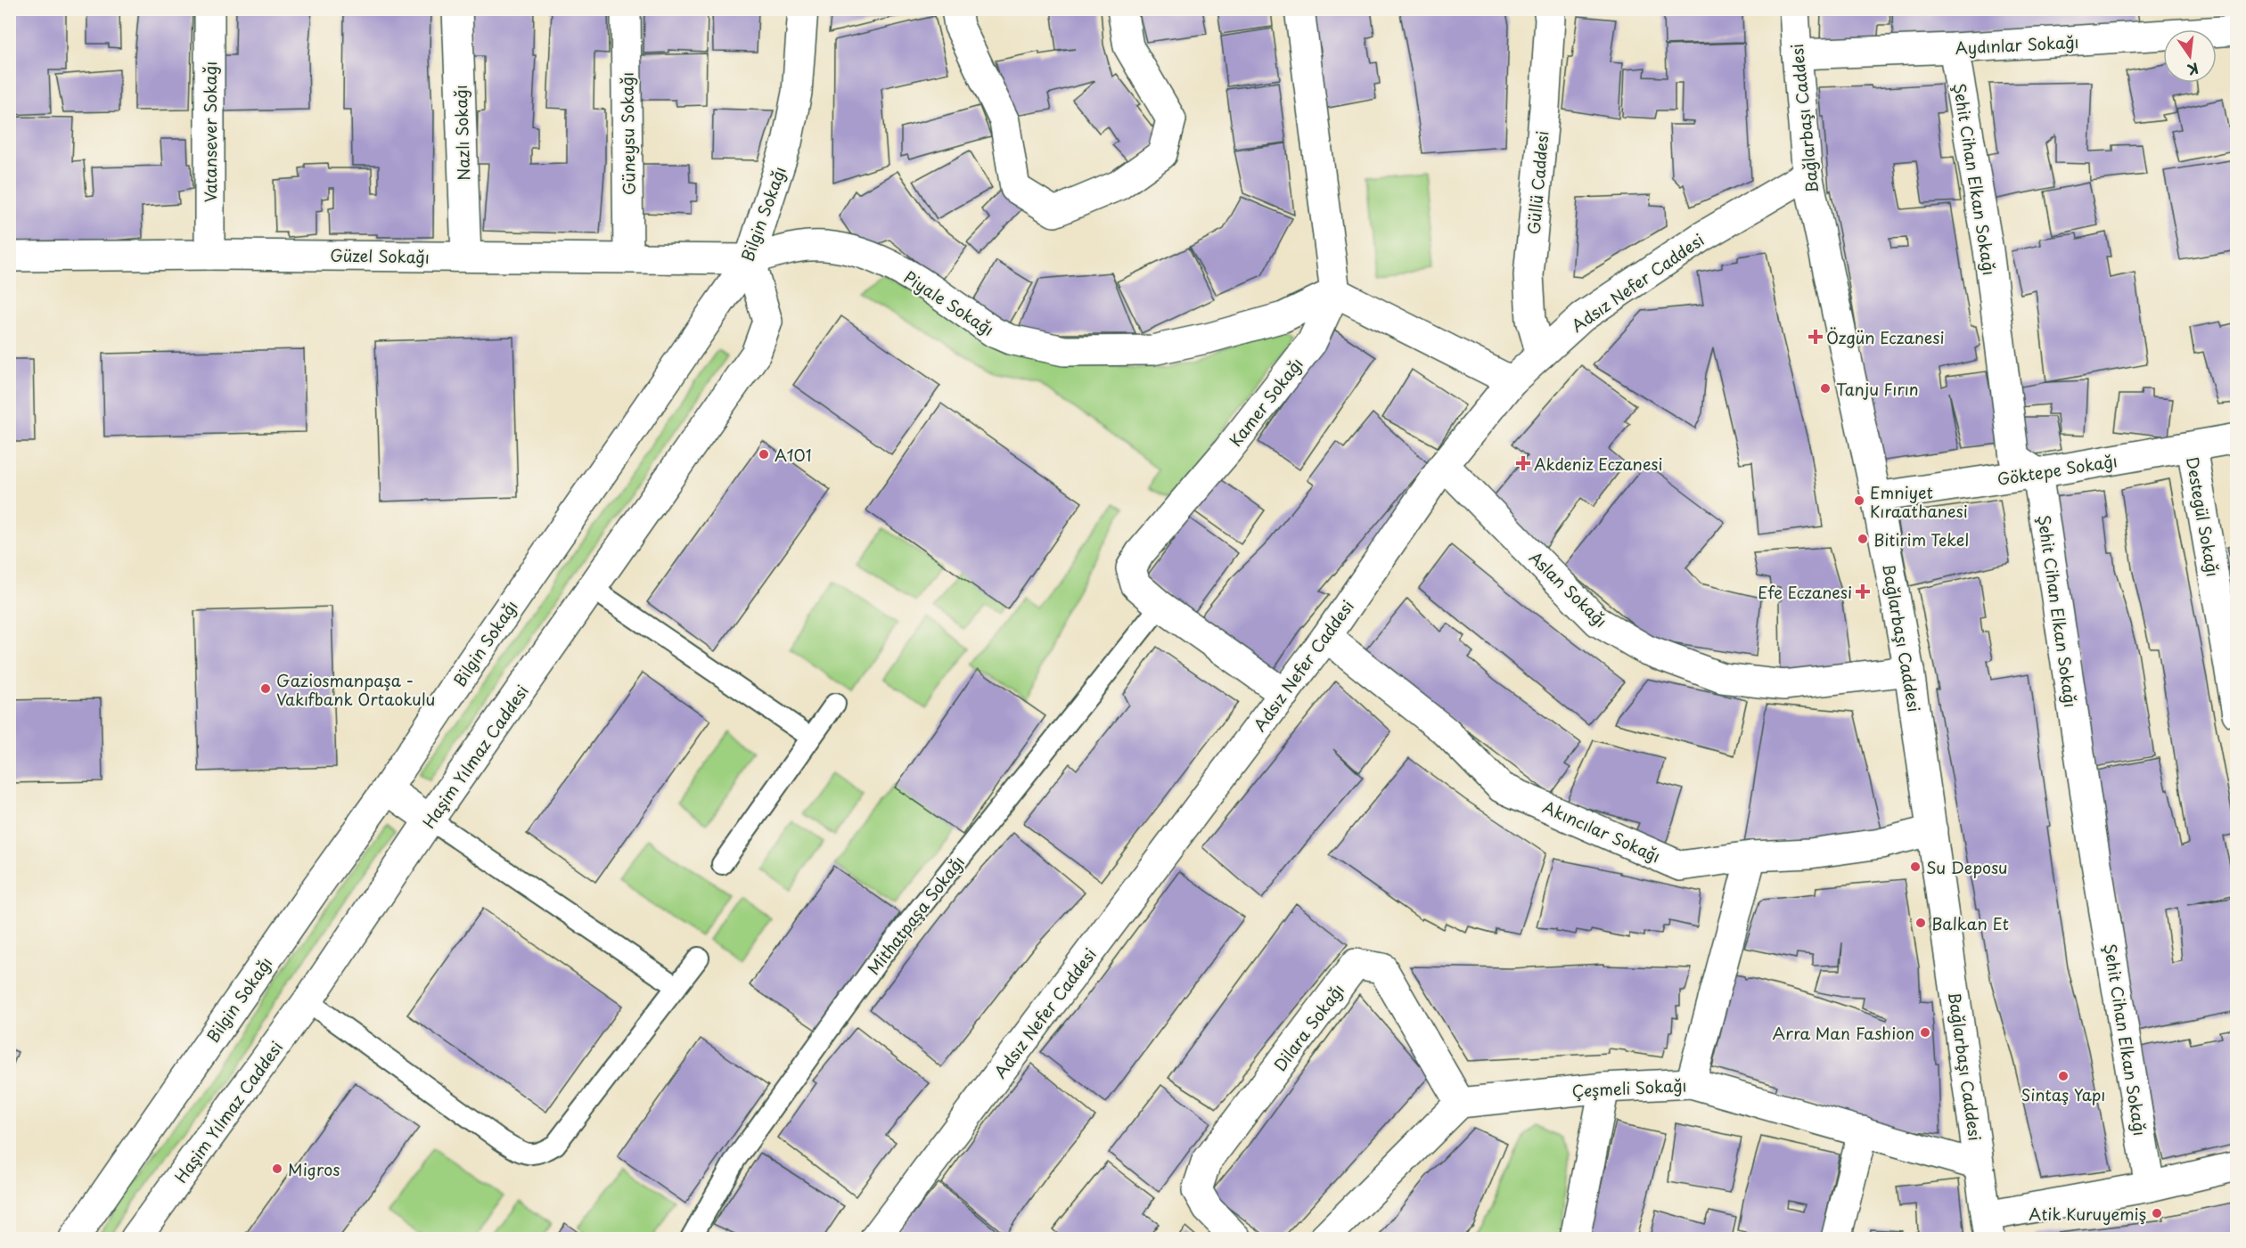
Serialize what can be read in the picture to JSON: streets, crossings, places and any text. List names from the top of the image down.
{
  "streets": {
    "street": [
      "Aydınlar Sokağı",
      "Bağlarbaşı Caddesi",
      "Vatansever Sokağı",
      "Nazlı Sokağı",
      "Güneysu Sokağı",
      "Şehit Cihan Elkan Sokağı",
      "Güllü Caddesi",
      "Bilgin Sokağı",
      "Güzel Sokağı",
      "Adsız Nefer Caddesi",
      "Piyale Sokağı",
      "Kamer Sokağı",
      "Göktepe Sokağı",
      "Destegül Sokağı",
      "Aslan Sokağı",
      "Haşim Yılmaz Caddesi",
      "Akıncılar Sokağı",
      "Dilara Sokağı",
      "Çeşmeli Sokağı"
    ],
    "lane": ["Mithatpaşa Sokağı"]
  },
  "crossings": [
    ["Aydınlar Sokağı", "Bağlarbaşı Caddesi"],
    ["Aydınlar Sokağı", "Şehit Cihan Elkan Sokağı"],
    ["Bağlarbaşı Caddesi", "Adsız Nefer Caddesi"],
    ["Bağlarbaşı Caddesi", "Göktepe Sokağı"],
    ["Bağlarbaşı Caddesi", "Aslan Sokağı"],
    ["Bağlarbaşı Caddesi", "Akıncılar Sokağı"],
    ["Bağlarbaşı Caddesi", "Çeşmeli Sokağı"],
    ["Vatansever Sokağı", "Güzel Sokağı"],
    ["Nazlı Sokağı", "Güzel Sokağı"],
    ["Güneysu Sokağı", "Güzel Sokağı"],
    ["Şehit Cihan Elkan Sokağı", "Göktepe Sokağı"],
    ["Güllü Caddesi", "Adsız Nefer Caddesi"],
    ["Bilgin Sokağı", "Güzel Sokağı"],
    ["Bilgin Sokağı", "Piyale Sokağı"],
    ["Bilgin Sokağı", "Haşim Yılmaz Caddesi"],
    ["Güzel Sokağı", "Piyale Sokağı"],
    ["Güzel Sokağı", "Haşim Yılmaz Caddesi"],
    ["Adsız Nefer Caddesi", "Kamer Sokağı"],
    ["Adsız Nefer Caddesi", "Aslan Sokağı"],
    ["Adsız Nefer Caddesi", "Akıncılar Sokağı"],
    ["Piyale Sokağı", "Kamer Sokağı"],
    ["Piyale Sokağı", "Haşim Yılmaz Caddesi"],
    ["Kamer Sokağı", "Mithatpaşa Sokağı"],
    ["Göktepe Sokağı", "Destegül Sokağı"],
    ["Dilara Sokağı", "Çeşmeli Sokağı"]
  ],
  "places": {
    "health": ["Özgün Eczanesi", "Akdeniz Eczanesi", "Efe Eczanesi"],
    "other": [
      "Tanju Fırın",
      "A101",
      "Emniyet Kıraathanesi",
      "Bitirim Tekel",
      "Gaziosmanpaşa - Vakıfbank Ortaokulu",
      "Su Deposu",
      "Balkan Et",
      "Arra Man Fashion",
      "Sintaş Yapı",
      "Migros",
      "Atik Kuruyemiş"
    ]
  },
  "north": "bottom"
}
